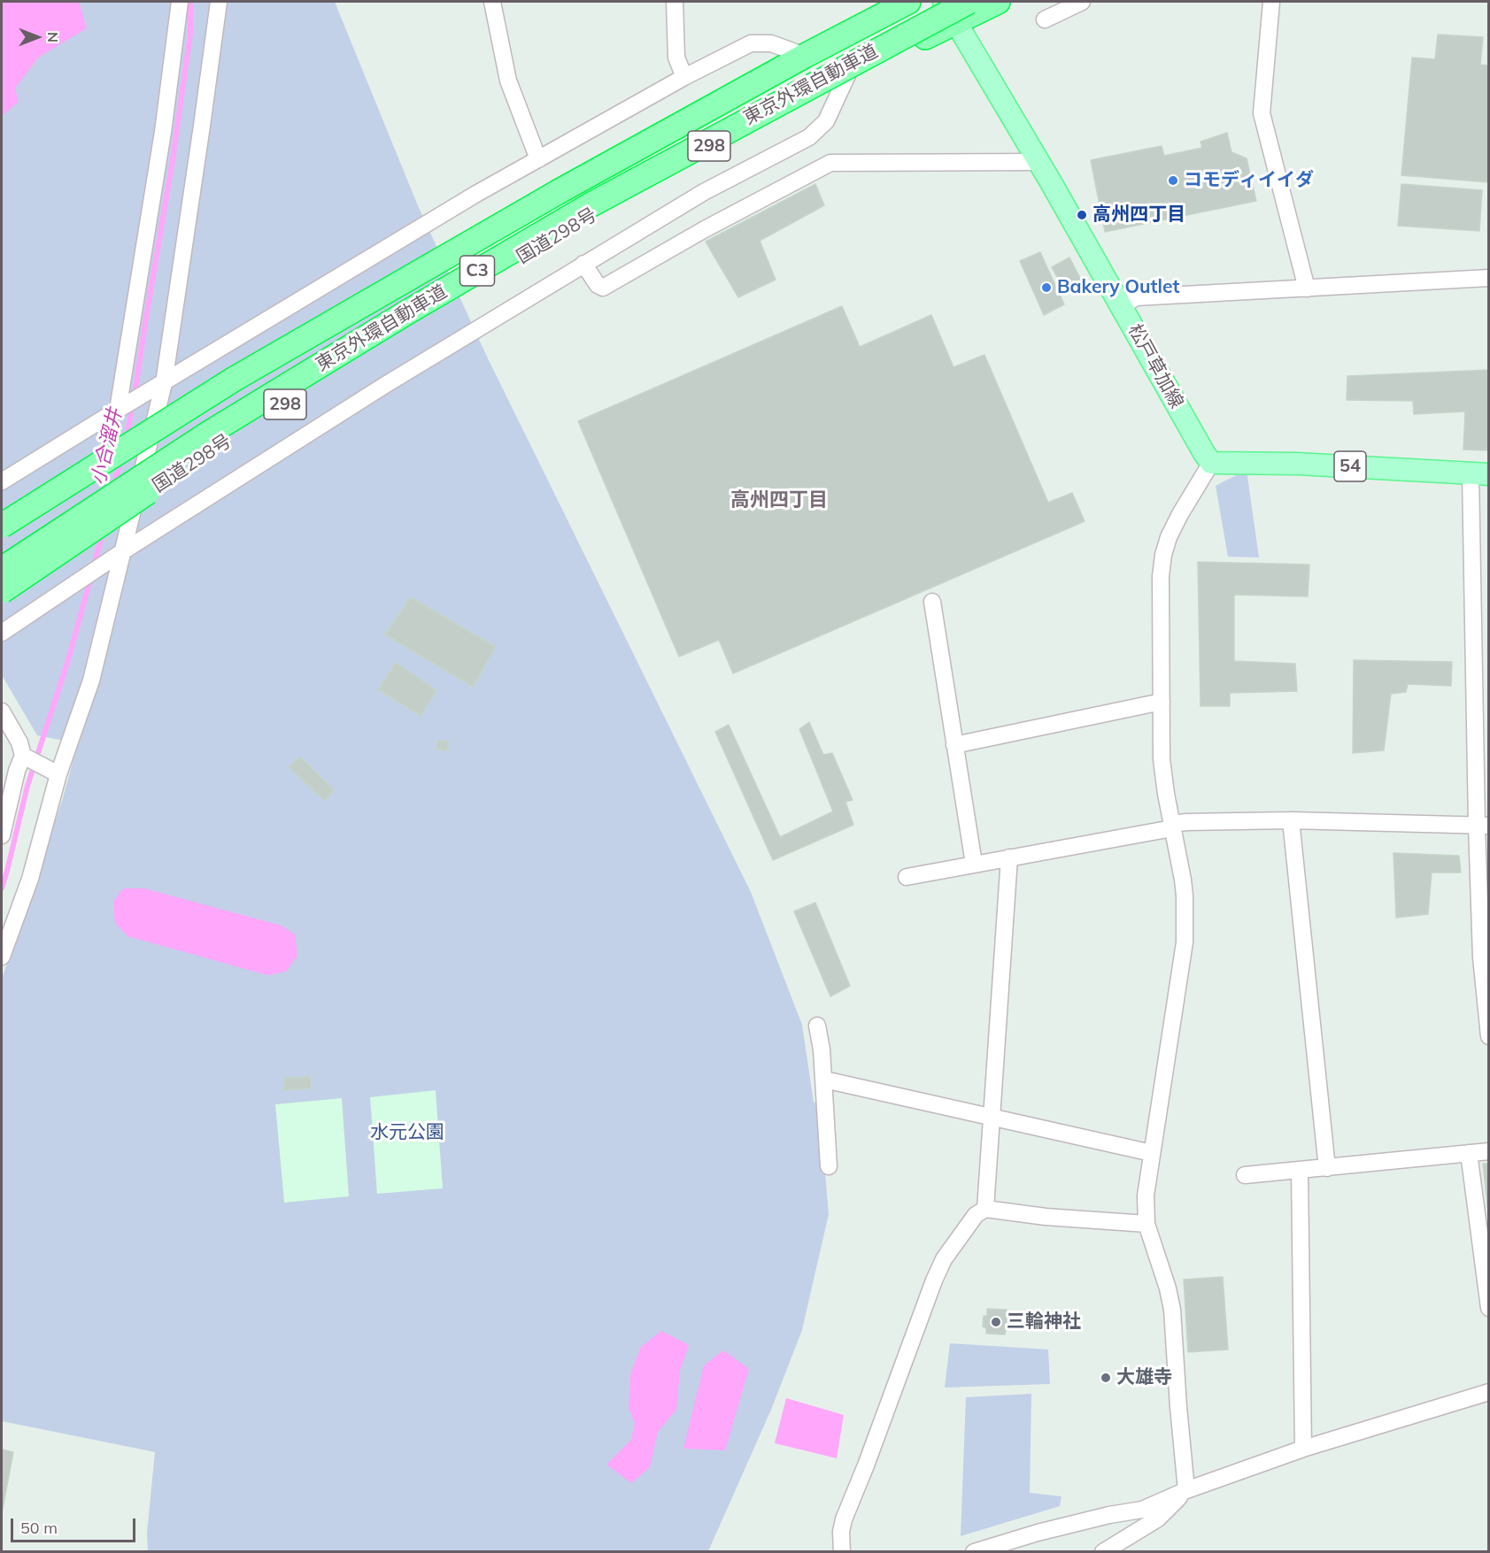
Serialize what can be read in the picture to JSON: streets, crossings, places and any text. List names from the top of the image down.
{
  "streets": {
    "highway": [
      "東京外環自動車道",
      "298",
      "国道298号",
      "C3"
    ],
    "main road": ["松戸草加線", "54"]
  },
  "crossings": [
    ["国道298号", "松戸草加線"],
    ["松戸草加線", "54"]
  ],
  "districts": ["高州四丁目"],
  "water": ["小合溜井"],
  "parks": ["水元公園"],
  "places": [
    "コモディイイダ",
    "高州四丁目",
    "Bakery Outlet",
    "三輪神社",
    "大雄寺"
  ],
  "scale_bar": "50 m",
  "north": "right"
}
